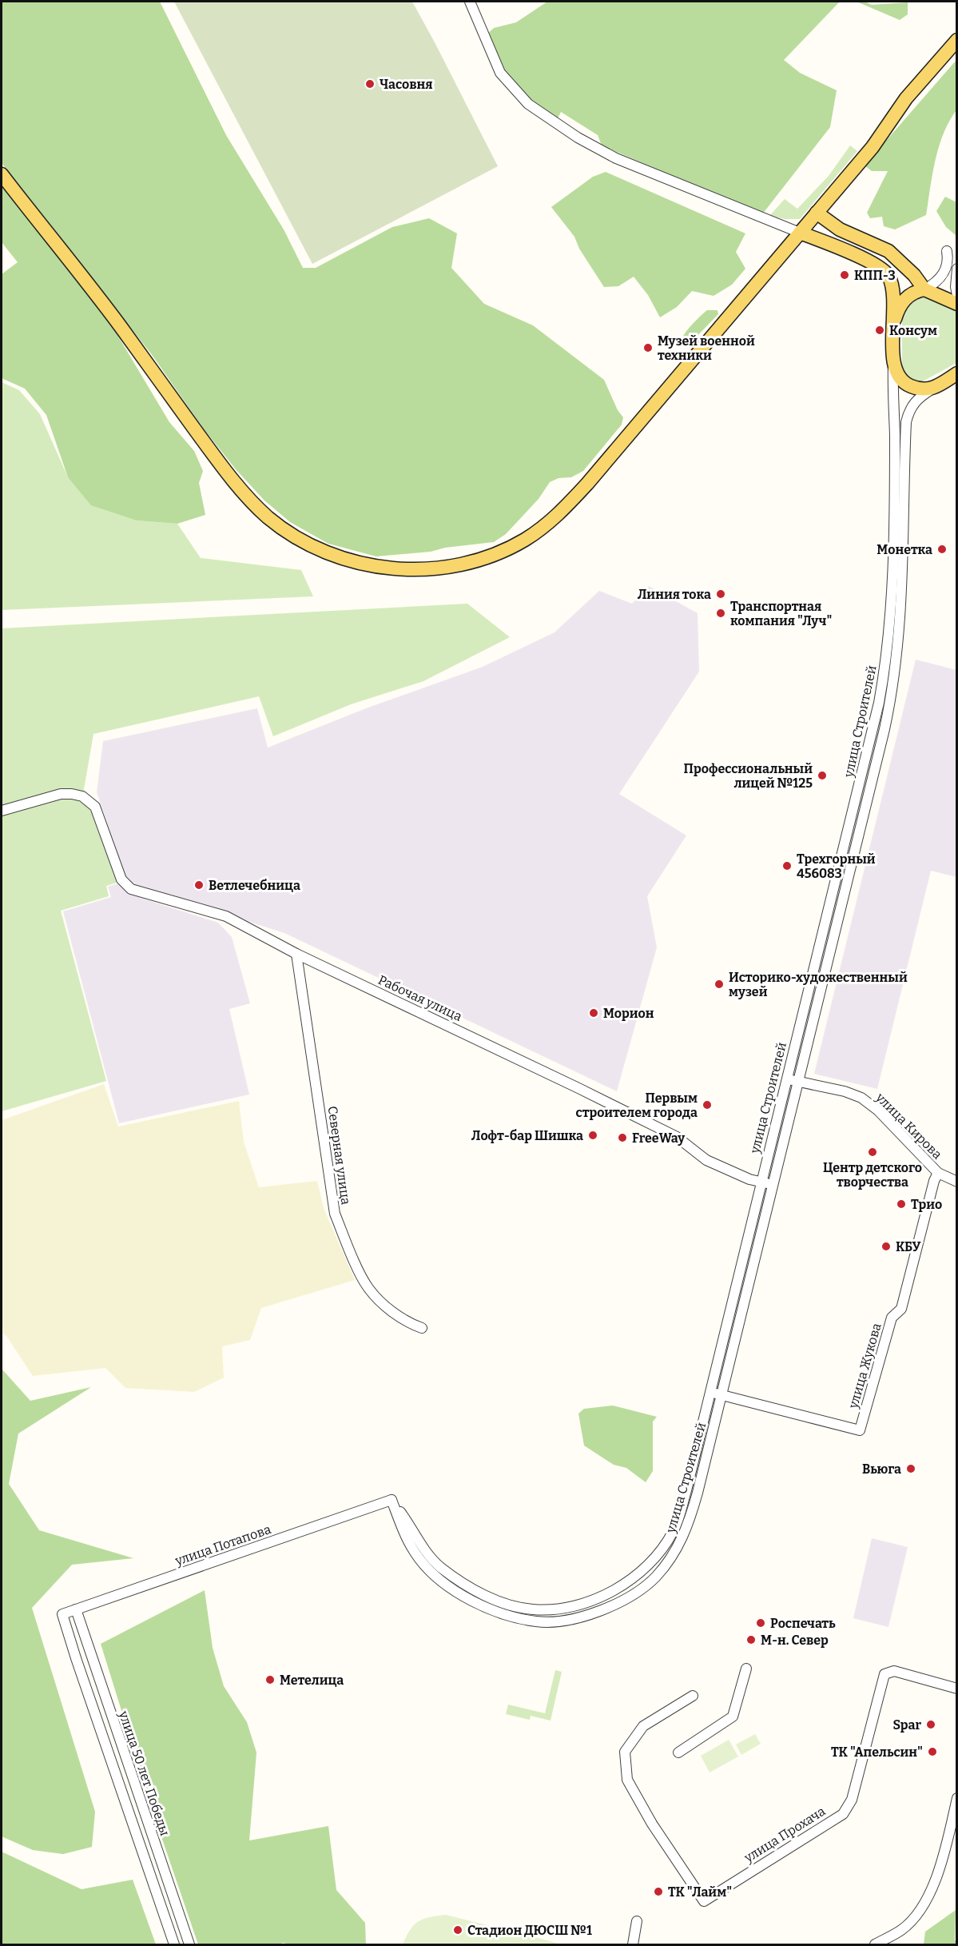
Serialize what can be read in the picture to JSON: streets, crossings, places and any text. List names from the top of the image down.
{
  "streets": {
    "street": [
      "улица Строителей",
      "Рабочая улица",
      "улица Кирова",
      "Северная улица",
      "улица Жукова",
      "улица Потапова",
      "улица 50 лет Победы",
      "улица Прохача"
    ]
  },
  "crossings": [
    ["улица Строителей", "Рабочая улица"],
    ["улица Строителей", "улица Кирова"],
    ["улица Строителей", "улица Жукова"],
    ["улица Строителей", "улица Потапова"],
    ["Рабочая улица", "Северная улица"],
    ["улица Кирова", "улица Жукова"],
    ["улица Потапова", "улица 50 лет Победы"]
  ],
  "places": [
    "Часовня",
    "КПП-3",
    "Консум",
    "Музей военной техники",
    "Монетка",
    "Линия тока",
    "Транспортная компания \"Луч\"",
    "Профессиональный лицей №125",
    "Трехгорный 456083",
    "Ветлечебница",
    "Историко-художественный музей",
    "Морион",
    "Первым строителем города",
    "Лофт-бар Шишка",
    "FreeWay",
    "Центр детского творчества",
    "Трио",
    "КБУ",
    "Вьюга",
    "Роспечать",
    "М-н. Север",
    "Метелица",
    "Spar",
    "ТК \"Апельсин\"",
    "ТК \"Лайм\"",
    "Стадион ДЮСШ №1"
  ]
}
